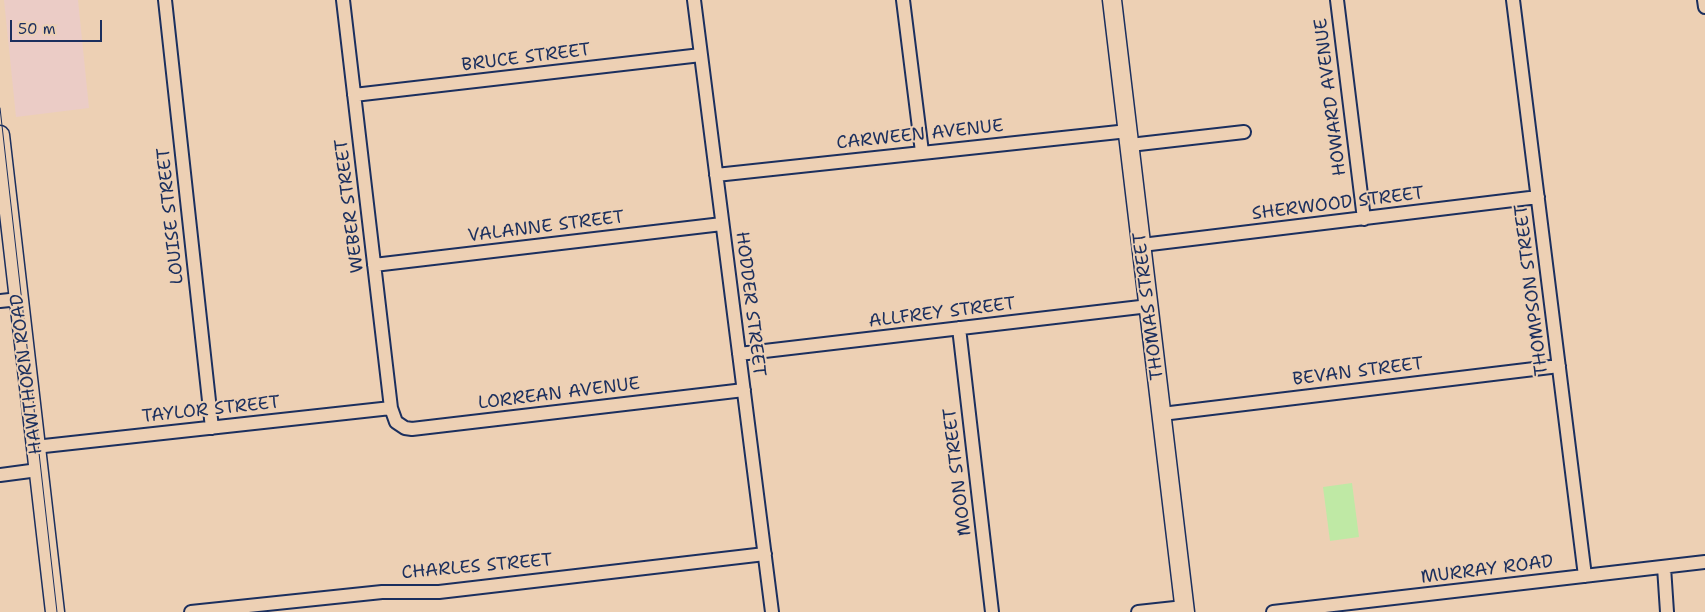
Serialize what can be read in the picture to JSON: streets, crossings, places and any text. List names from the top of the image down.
{
  "streets": {
    "street": [
      "BRUCE STREET",
      "HOWARD AVENUE",
      "CARWEEN AVENUE",
      "SHERWOOD STREET",
      "WEBER STREET",
      "LOUISE STREET",
      "VALANNE STREET",
      "THOMPSON STREET",
      "HODDER STREET",
      "THOMAS STREET",
      "ALLFREY STREET",
      "BEVAN STREET",
      "HAWTHORN ROAD",
      "LORREAN AVENUE",
      "TAYLOR STREET",
      "MOON STREET",
      "CHARLES STREET",
      "MURRAY ROAD"
    ]
  },
  "crossings": [
    ["BRUCE STREET", "WEBER STREET"],
    ["BRUCE STREET", "HODDER STREET"],
    ["HOWARD AVENUE", "SHERWOOD STREET"],
    ["CARWEEN AVENUE", "HODDER STREET"],
    ["CARWEEN AVENUE", "THOMAS STREET"],
    ["SHERWOOD STREET", "THOMPSON STREET"],
    ["SHERWOOD STREET", "THOMAS STREET"],
    ["WEBER STREET", "VALANNE STREET"],
    ["WEBER STREET", "LORREAN AVENUE"],
    ["WEBER STREET", "TAYLOR STREET"],
    ["LOUISE STREET", "TAYLOR STREET"],
    ["VALANNE STREET", "HODDER STREET"],
    ["THOMPSON STREET", "BEVAN STREET"],
    ["THOMPSON STREET", "MURRAY ROAD"],
    ["HODDER STREET", "ALLFREY STREET"],
    ["HODDER STREET", "LORREAN AVENUE"],
    ["HODDER STREET", "CHARLES STREET"],
    ["THOMAS STREET", "ALLFREY STREET"],
    ["THOMAS STREET", "BEVAN STREET"],
    ["ALLFREY STREET", "MOON STREET"],
    ["HAWTHORN ROAD", "TAYLOR STREET"],
    ["LORREAN AVENUE", "TAYLOR STREET"]
  ],
  "scale_bar": "50 m"
}
